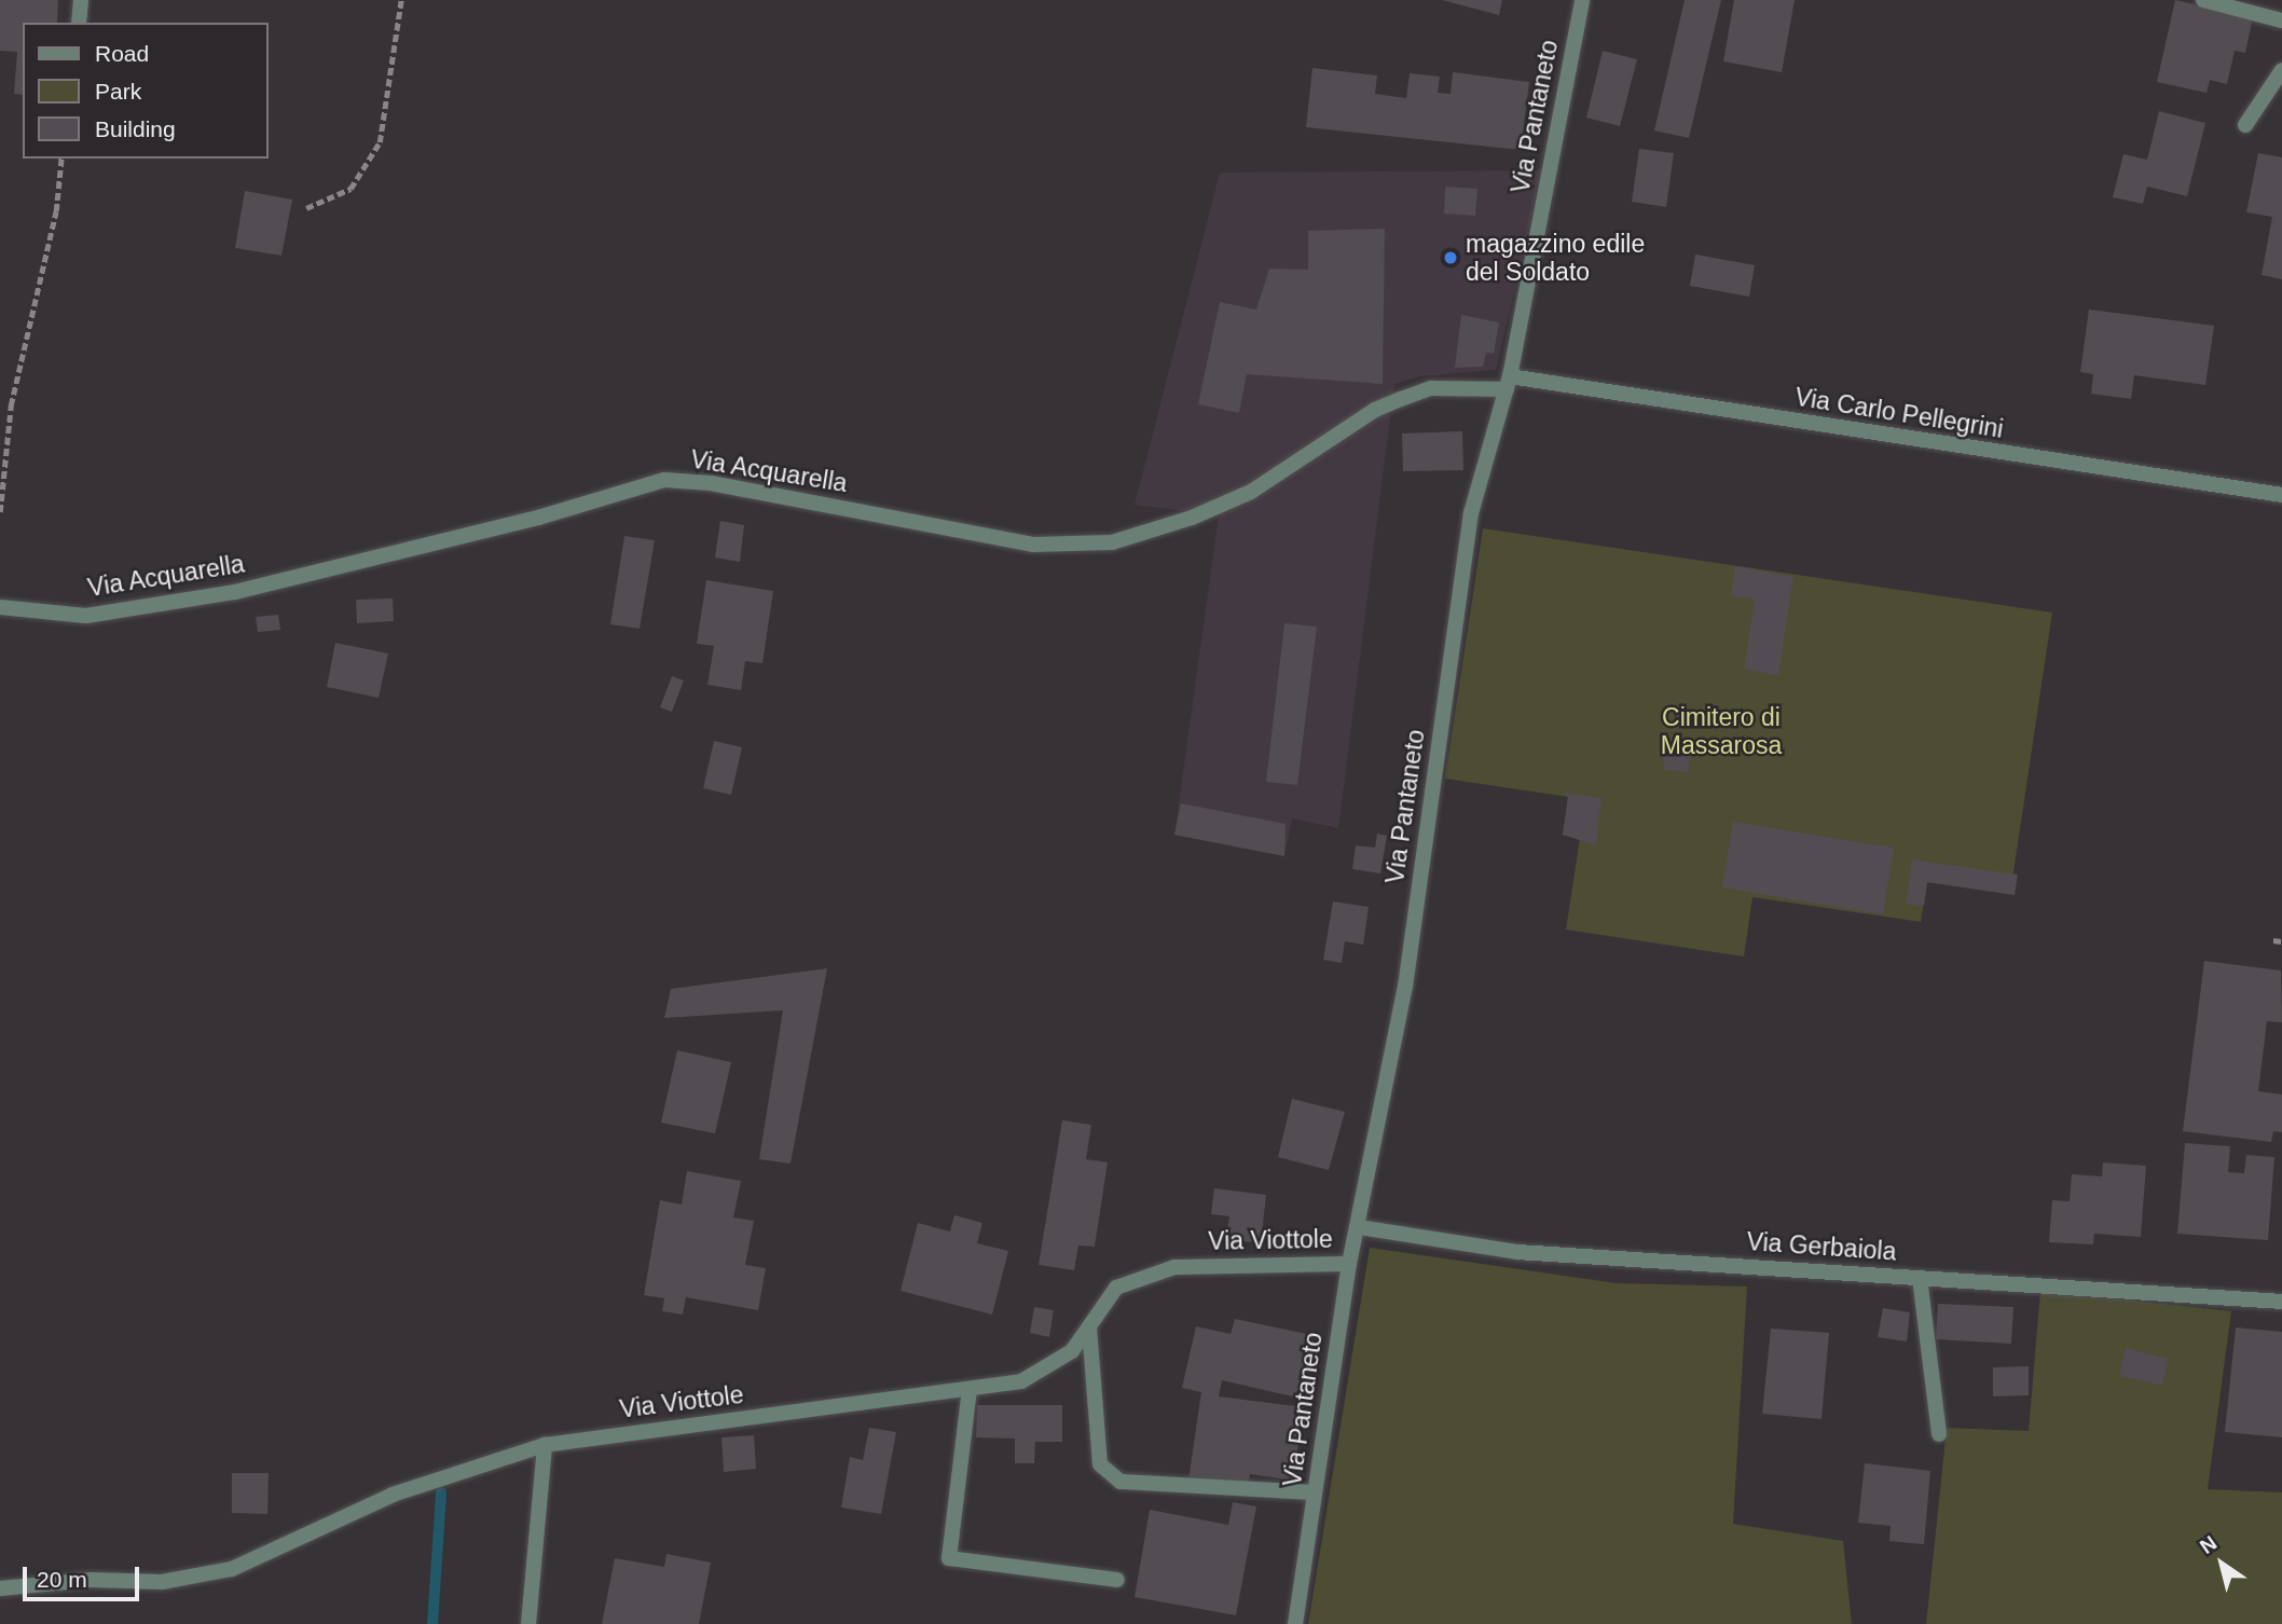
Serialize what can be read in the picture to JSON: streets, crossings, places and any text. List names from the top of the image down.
{
  "streets": {
    "street": [
      "Via Pantaneto",
      "Via Carlo Pellegrini",
      "Via Acquarella",
      "Via Viottole",
      "Via Gerbaiola"
    ]
  },
  "crossings": [
    ["Via Pantaneto", "Via Carlo Pellegrini"],
    ["Via Pantaneto", "Via Acquarella"],
    ["Via Pantaneto", "Via Viottole"],
    ["Via Pantaneto", "Via Gerbaiola"],
    ["Via Carlo Pellegrini", "Via Acquarella"]
  ],
  "parks": ["Cimitero di Massarosa"],
  "places": ["magazzino edile del Soldato"],
  "legend": ["Road", "Park", "Building"],
  "scale_bar": "20 m",
  "north": "top left"
}
